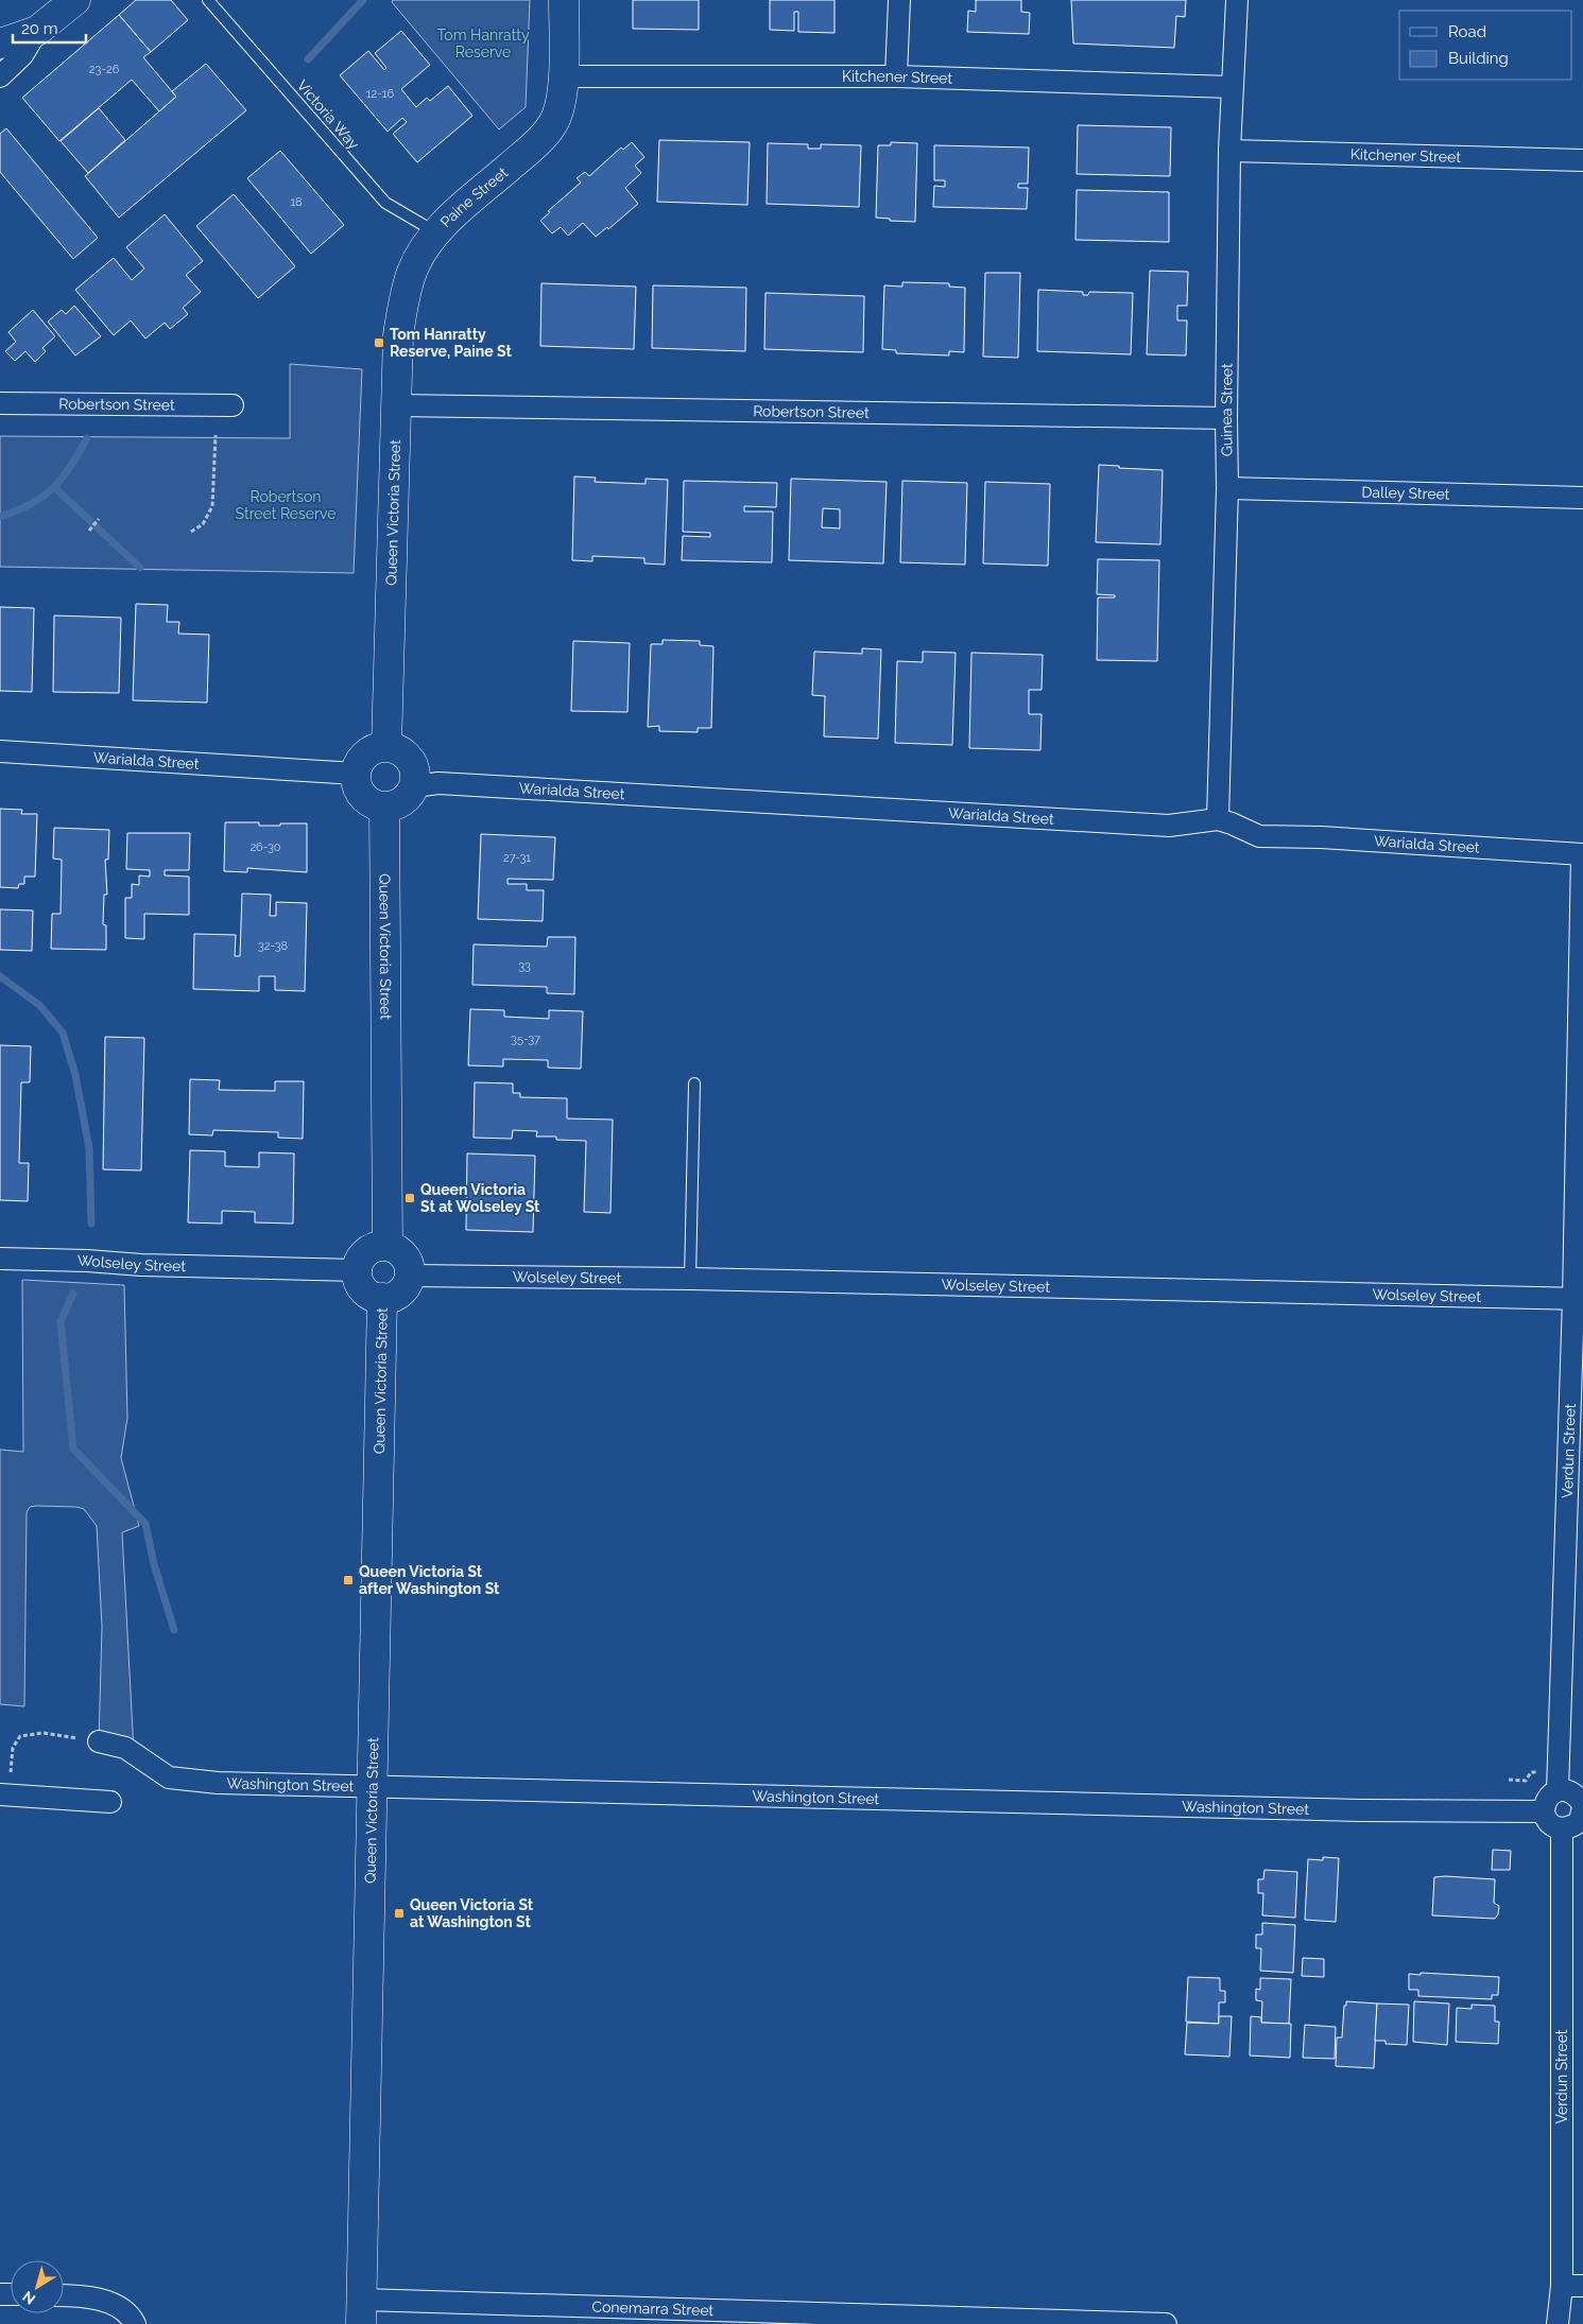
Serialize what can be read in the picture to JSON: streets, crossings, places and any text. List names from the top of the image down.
{
  "streets": {
    "main road": ["Paine Street", "Queen Victoria Street"],
    "street": [
      "Kitchener Street",
      "Robertson Street",
      "Guinea Street",
      "Dalley Street",
      "Warialda Street",
      "Wolseley Street",
      "Verdun Street",
      "Washington Street",
      "Conemarra Street"
    ],
    "lane": ["Victoria Way"]
  },
  "crossings": [
    ["Kitchener Street", "Paine Street"],
    ["Kitchener Street", "Guinea Street"],
    ["Victoria Way", "Paine Street"],
    ["Paine Street", "Robertson Street"],
    ["Paine Street", "Queen Victoria Street"],
    ["Robertson Street", "Guinea Street"],
    ["Robertson Street", "Queen Victoria Street"],
    ["Guinea Street", "Dalley Street"],
    ["Guinea Street", "Warialda Street"],
    ["Queen Victoria Street", "Warialda Street"],
    ["Queen Victoria Street", "Wolseley Street"],
    ["Queen Victoria Street", "Washington Street"],
    ["Queen Victoria Street", "Conemarra Street"],
    ["Warialda Street", "Verdun Street"],
    ["Wolseley Street", "Verdun Street"],
    ["Verdun Street", "Washington Street"]
  ],
  "parks": ["Tom Hanratty Reserve", "Robertson Street Reserve"],
  "places": {
    "transit": [
      "Tom Hanratty Reserve, Paine St",
      "Queen Victoria St at Wolseley St",
      "Queen Victoria St after Washington St",
      "Queen Victoria St at Washington St"
    ]
  },
  "house_numbers": [
    "23-26",
    "12-16",
    "18",
    "26-30",
    "27-31",
    "32-38",
    "33",
    "35-37"
  ],
  "legend": ["Road", "Building"],
  "scale_bar": "20 m",
  "north": "bottom left"
}
